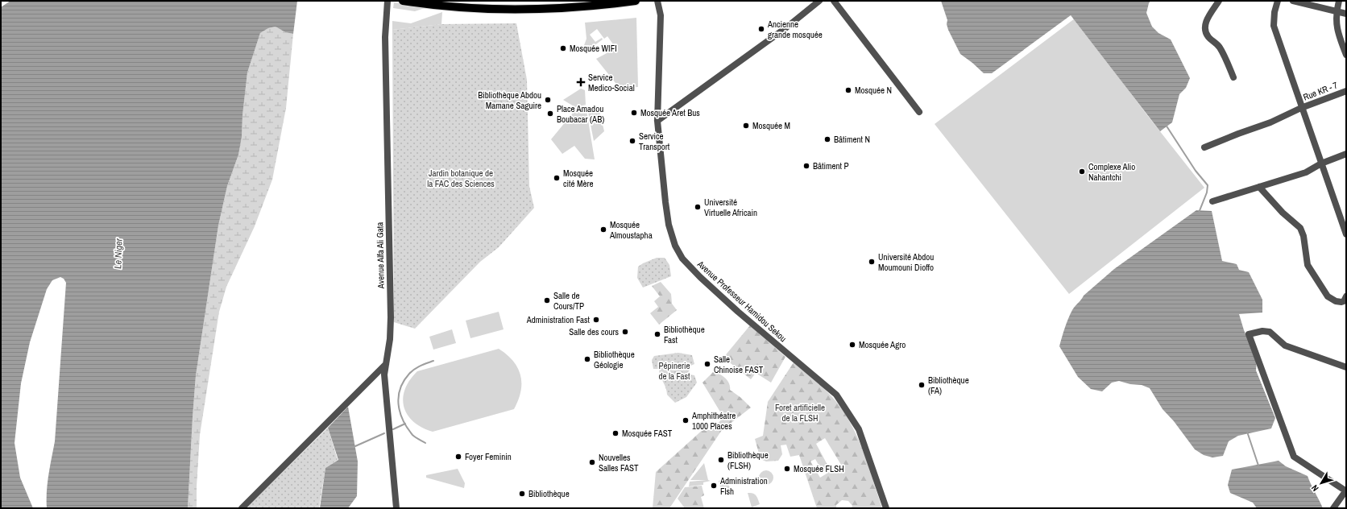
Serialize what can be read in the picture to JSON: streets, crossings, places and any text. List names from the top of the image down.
{
  "streets": {
    "street": ["Rue KR - 7", "Avenue Alfa Ali Gata", "Avenue Professeur Hamidou Sekou"]
  },
  "water": ["Le Niger"],
  "parks": ["Jardin botanique de la FAC des Sciences", "Pépinerie de la Fast", "Foret artificielle de la FLSH"],
  "places": {
    "other": [
      "Ancienne grande mosquée",
      "Mosquée WIFI",
      "Mosquée N",
      "Bibliothèque Abdou Mamane Saguire",
      "Mosquée Aret Bus",
      "Place Amadou Boubacar (AB)",
      "Mosquée M",
      "Bâtiment N",
      "Service Transport",
      "Bâtiment P",
      "Complexe Alio Nahantchi",
      "Mosquée cité Mère",
      "Université Virtuelle Africain",
      "Mosquée Almoustapha",
      "Université Abdou Moumouni Dioffo",
      "Salle de Cours/TP",
      "Administration Fast",
      "Salle des cours",
      "Bibliothèque Fast",
      "Mosquée Agro",
      "Bibliothèque Géologie",
      "Salle Chinoise FAST",
      "Bibliothèque (FA)",
      "Amphithéatre 1000 Places",
      "Mosquée FAST",
      "Foyer Feminin",
      "Bibliothèque (FLSH)",
      "Nouvelles Salles FAST",
      "Mosquée FLSH",
      "Administration Flsh",
      "Bibliothèque"
    ],
    "health": ["Service Medico-Social"]
  },
  "north": "bottom left"
}
